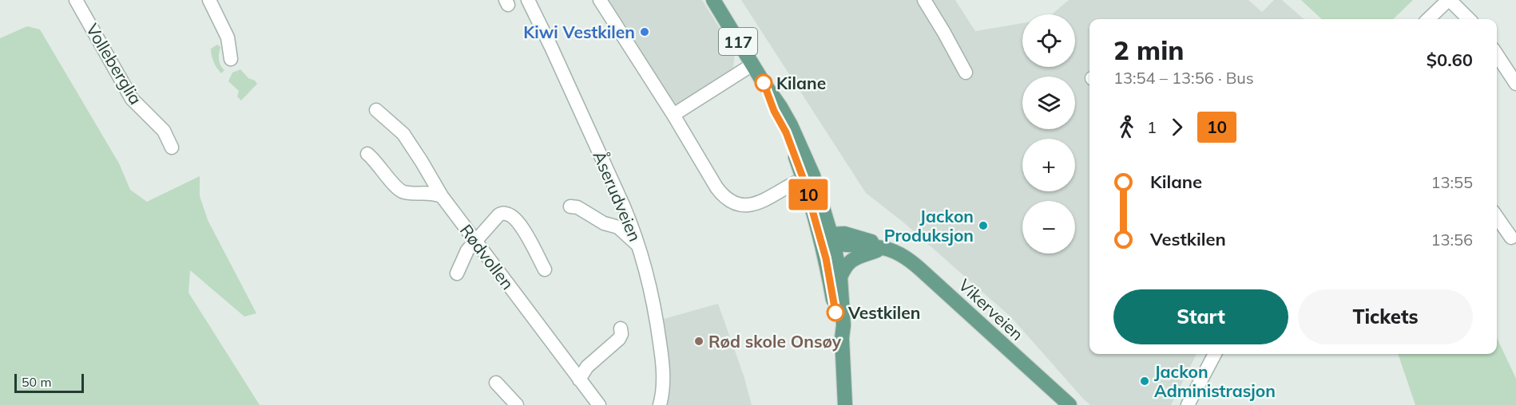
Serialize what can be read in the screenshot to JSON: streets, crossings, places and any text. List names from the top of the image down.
{
  "streets": {
    "main road": ["117", "Vikerveien"],
    "street": ["Volleberglia", "Åserudveien", "Rødvollen"]
  },
  "crossings": [
    ["117", "Vikerveien"]
  ],
  "places": [
    "Kiwi Vestkilen",
    "Kilane",
    "Jackon Produksjon",
    "Vestkilen",
    "Rød skole Onsøy",
    "Jackon Administrasjon"
  ],
  "lines": ["bus line 10"],
  "scale_bar": "50 m",
  "page": {
    "on_map": "10",
    "map_buttons": ["+", "−"],
    "heading": ["2 min", "13:54 – 13:56 · Bus", "$0.60"],
    "legs": ["1", "10"],
    "list": [
      {
        "name": "Kilane",
        "value": "13:55"
      },
      {
        "name": "Vestkilen",
        "value": "13:56"
      }
    ],
    "buttons": ["Start", "Tickets"],
    "scale": "50 m"
  }
}
